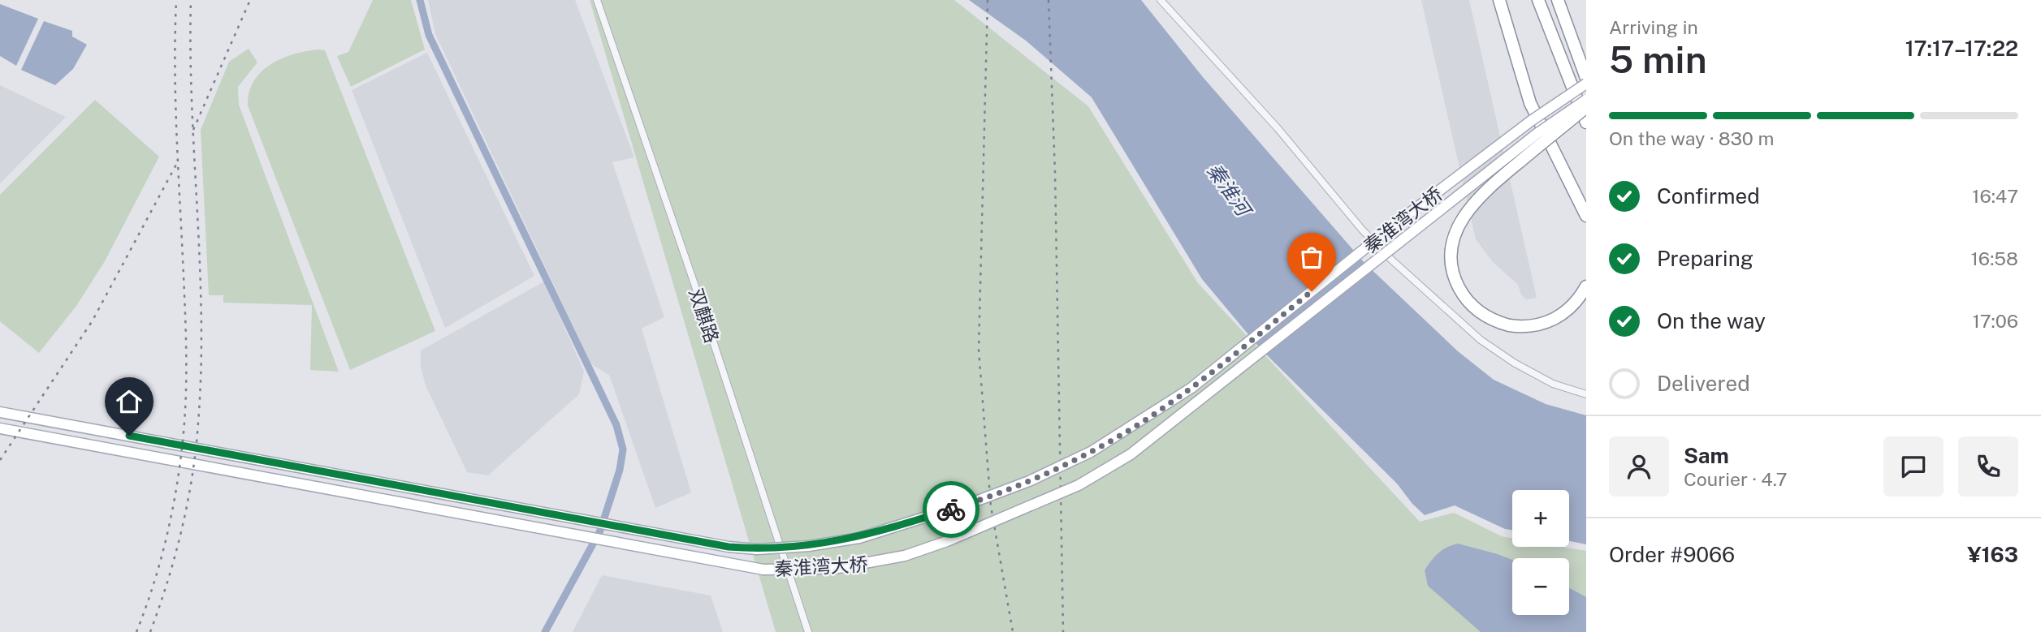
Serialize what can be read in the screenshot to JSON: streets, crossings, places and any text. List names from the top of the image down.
{
  "streets": {
    "main road": ["秦淮湾大桥"],
    "street": ["双麒路"]
  },
  "water": ["秦淮河"],
  "page": {
    "heading": ["5 min", "Arriving in", "17:17–17:22"],
    "panel": [
      "Sam",
      "Courier · 4.7",
      "Order #9066",
      "¥163"
    ],
    "bar": "On the way · 830 m",
    "list": [
      ["Confirmed", "16:47"],
      ["Preparing", "16:58"],
      ["On the way", "17:06"],
      "Delivered"
    ],
    "map_buttons": ["+", "−"]
  }
}
